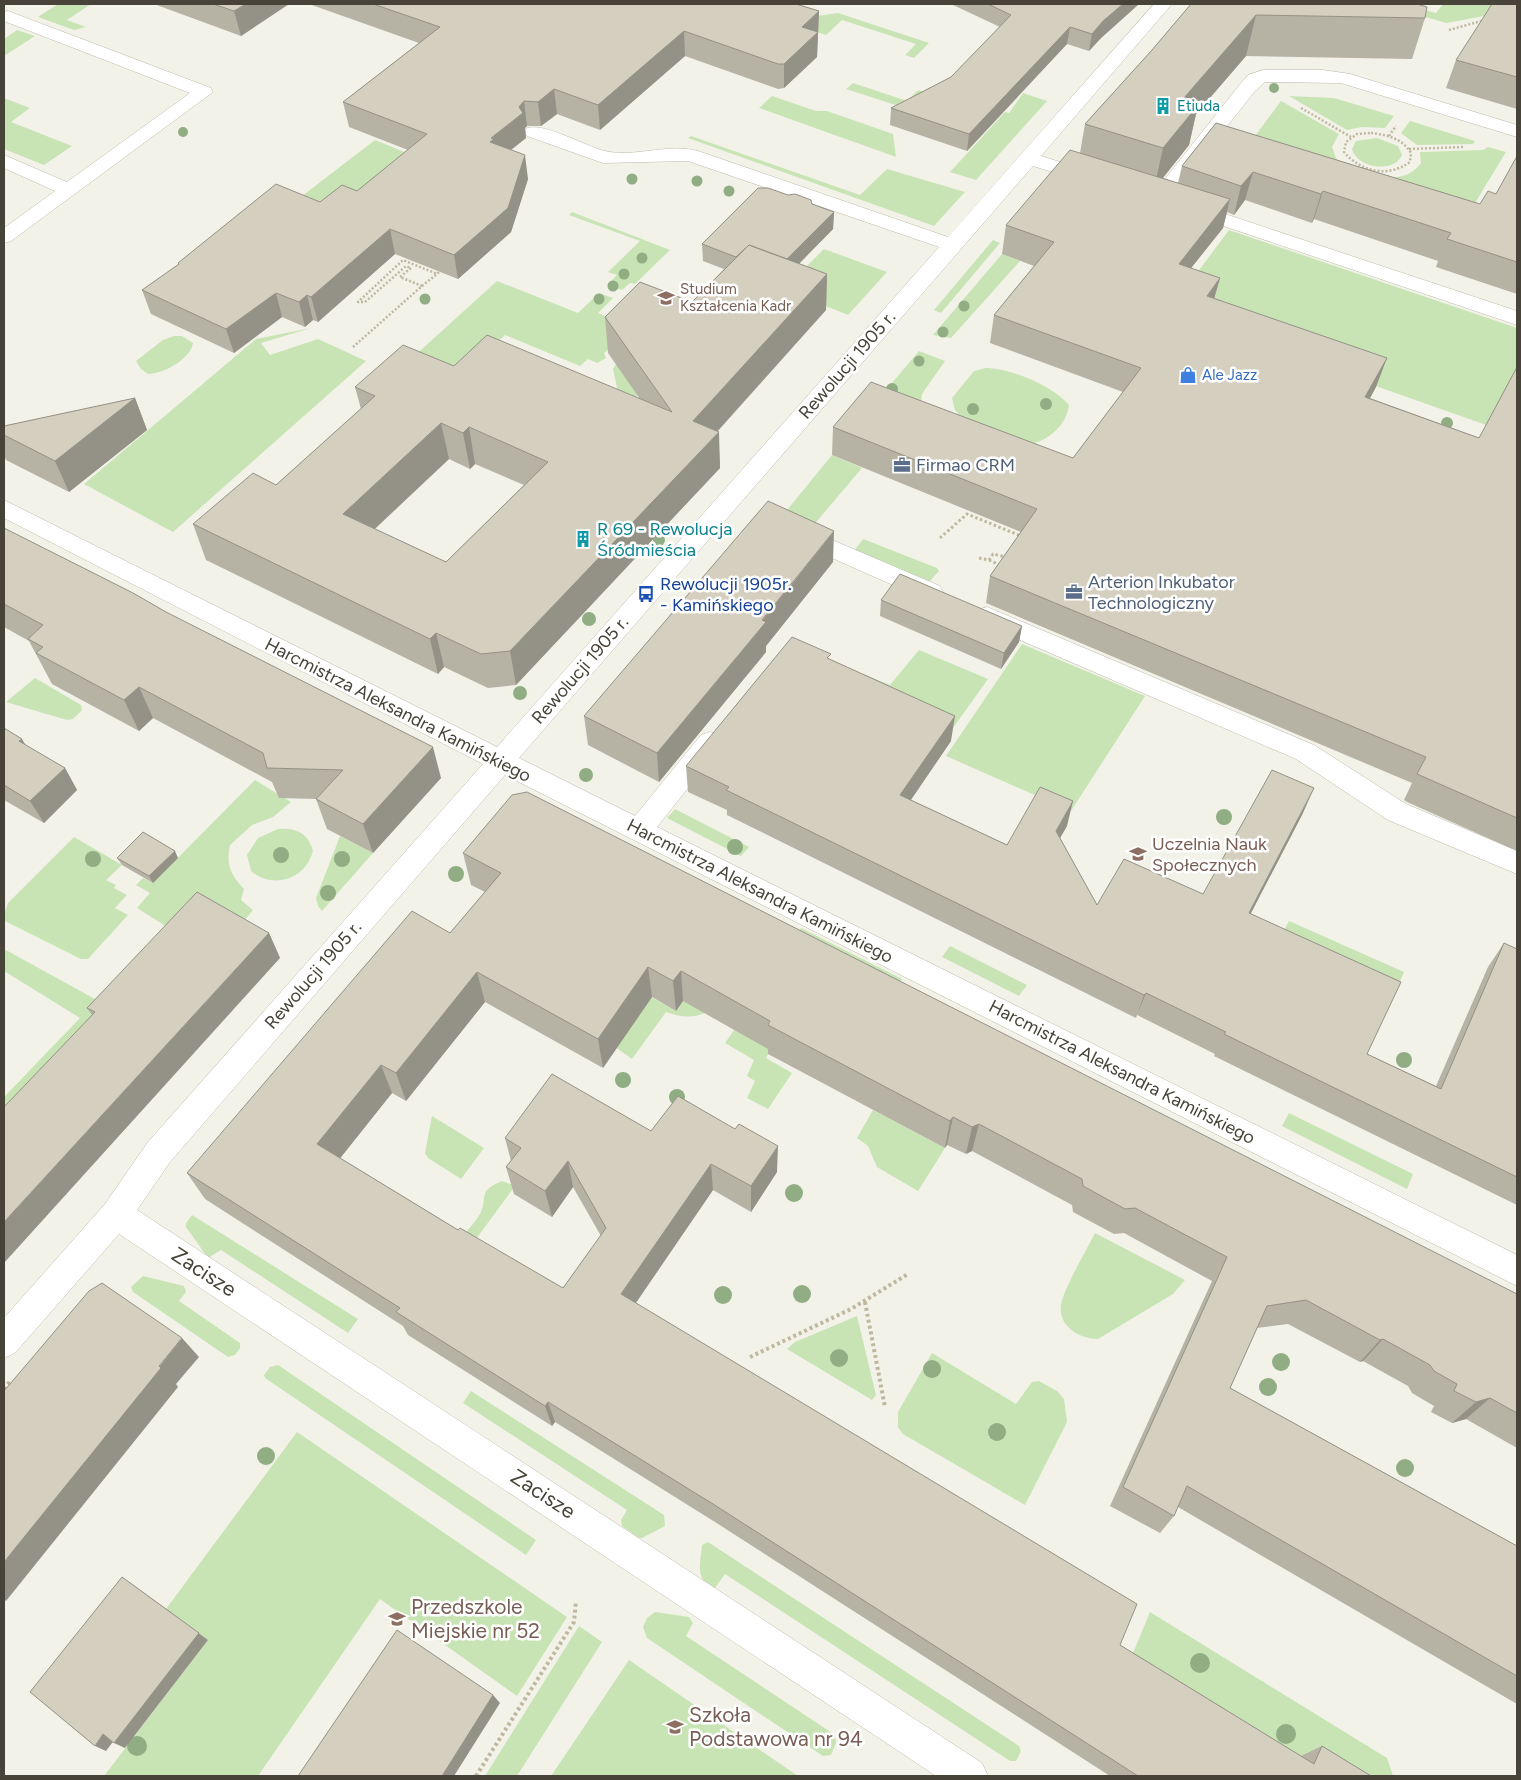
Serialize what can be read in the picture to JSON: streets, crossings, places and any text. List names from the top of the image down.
{
  "streets": {
    "street": ["Rewolucji 1905 r.", "Harcmistrza Aleksandra Kamińskiego", "Zacisze"]
  },
  "crossings": [
    ["Rewolucji 1905 r.", "Harcmistrza Aleksandra Kamińskiego"],
    ["Rewolucji 1905 r.", "Zacisze"]
  ],
  "places": {
    "building": ["Etiuda", "R 69 - Rewolucja Śródmieścia"],
    "school or university": [
      "Studium Kształcenia Kadr",
      "Uczelnia Nauk Społecznych",
      "Przedszkole Miejskie nr 52",
      "Szkoła Podstawowa nr 94"
    ],
    "shop": ["Ale Jazz"],
    "office": ["Firmao CRM", "Arterion Inkubator Technologiczny"],
    "bus stop": ["Rewolucji 1905r. - Kamińskiego"]
  }
}
